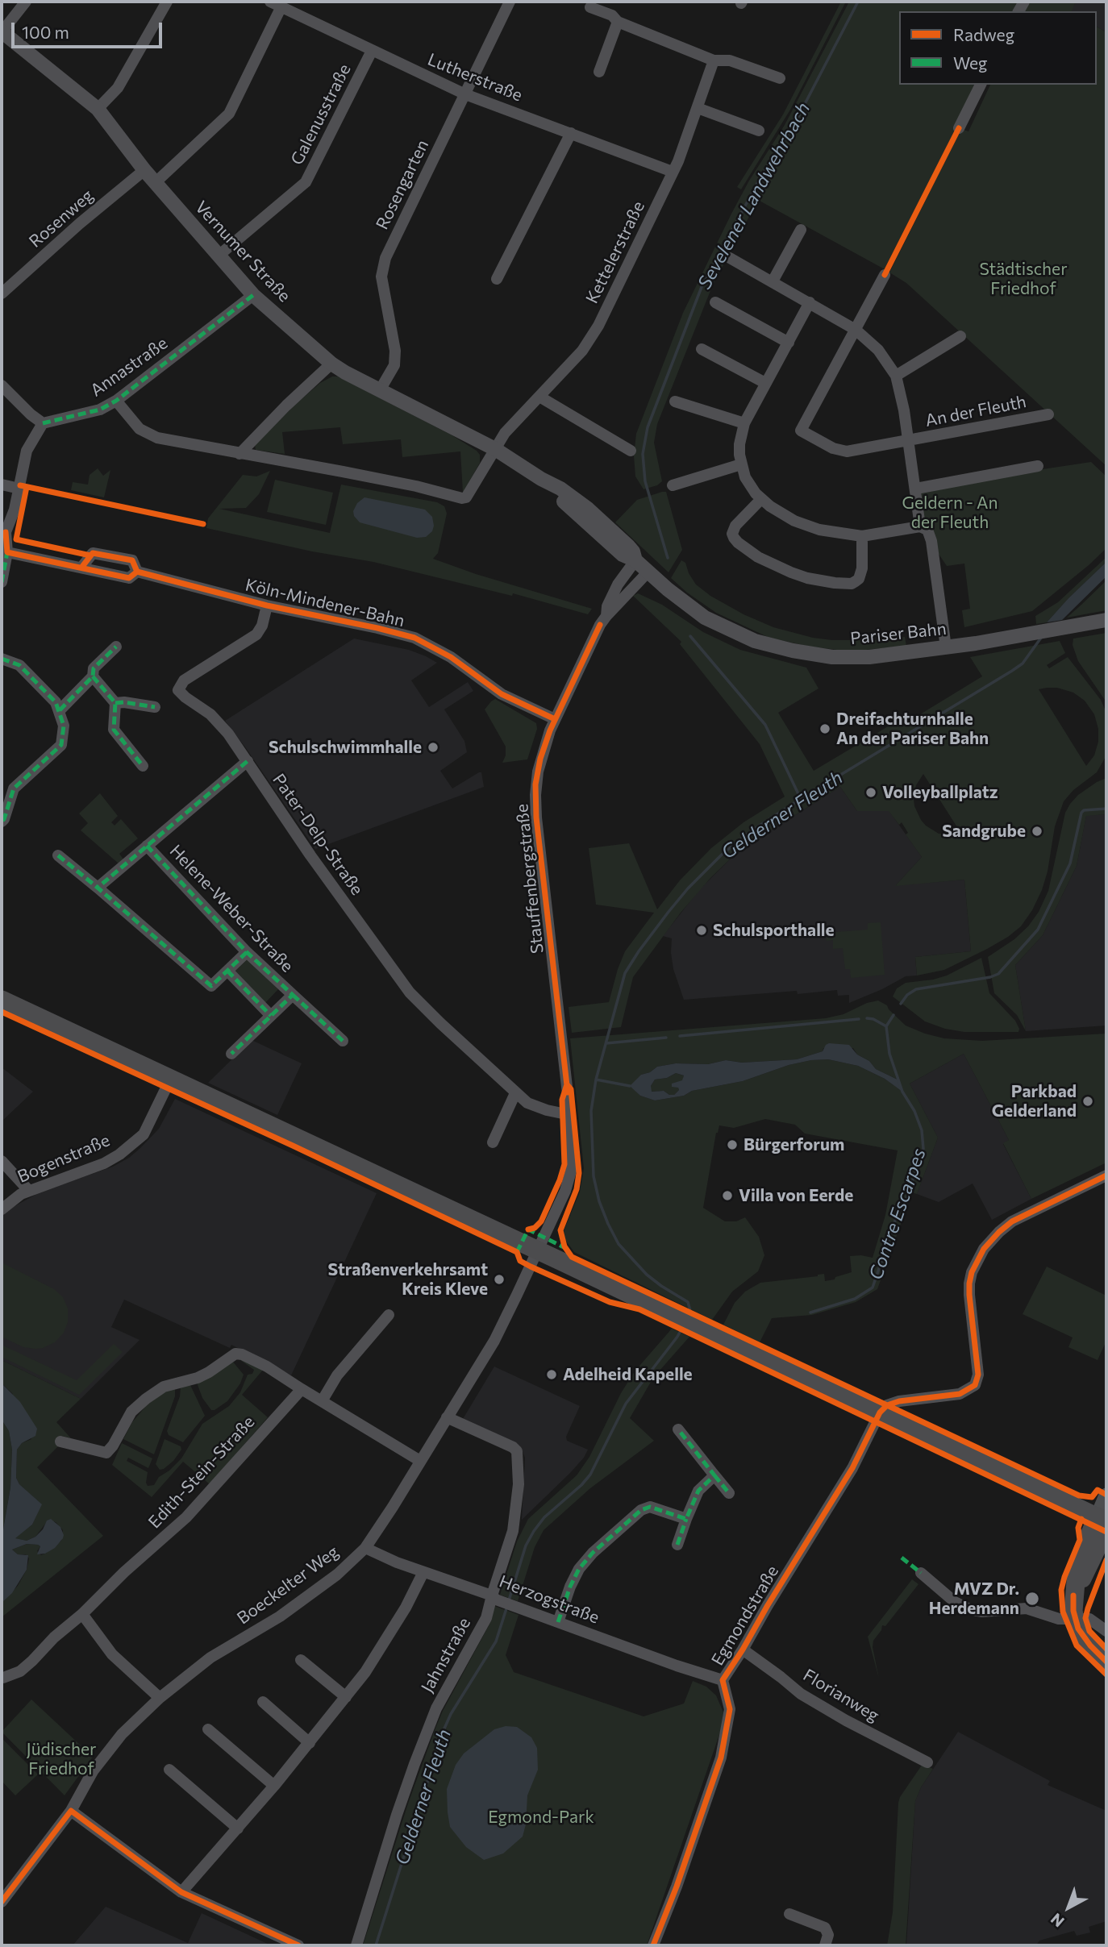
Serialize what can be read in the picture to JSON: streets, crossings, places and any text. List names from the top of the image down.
{
  "streets": {
    "street": [
      "Lutherstraße",
      "Galenusstraße",
      "Rosengarten",
      "Rosenweg",
      "Vernumer Straße",
      "Kettelerstraße",
      "Annastraße",
      "An der Fleuth",
      "Köln-Mindener-Bahn",
      "Pariser Bahn",
      "Pater-Delp-Straße",
      "Stauffenbergstraße",
      "Helene-Weber-Straße",
      "Bogenstraße",
      "Edith-Stein-Straße",
      "Boeckelter Weg",
      "Herzogstraße",
      "Egmondstraße",
      "Jahnstraße",
      "Florianweg"
    ]
  },
  "crossings": [
    ["Lutherstraße", "Galenusstraße"],
    ["Lutherstraße", "Rosengarten"],
    ["Lutherstraße", "Kettelerstraße"],
    ["Galenusstraße", "Vernumer Straße"],
    ["Rosengarten", "Vernumer Straße"],
    ["Rosenweg", "Vernumer Straße"],
    ["Vernumer Straße", "Kettelerstraße"],
    ["Vernumer Straße", "Annastraße"],
    ["Vernumer Straße", "Pariser Bahn"],
    ["Vernumer Straße", "Stauffenbergstraße"],
    ["An der Fleuth", "Pariser Bahn"],
    ["Köln-Mindener-Bahn", "Pater-Delp-Straße"],
    ["Köln-Mindener-Bahn", "Stauffenbergstraße"],
    ["Pariser Bahn", "Stauffenbergstraße"],
    ["Pater-Delp-Straße", "Stauffenbergstraße"],
    ["Stauffenbergstraße", "Boeckelter Weg"],
    ["Boeckelter Weg", "Herzogstraße"],
    ["Boeckelter Weg", "Jahnstraße"],
    ["Herzogstraße", "Egmondstraße"],
    ["Herzogstraße", "Jahnstraße"],
    ["Egmondstraße", "Florianweg"]
  ],
  "water": ["Sevelener Landwehrbach", "Gelderner Fleuth", "Contre Escarpes"],
  "parks": [
    "Städtischer Friedhof",
    "Geldern - An der Fleuth",
    "Jüdischer Friedhof",
    "Egmond-Park"
  ],
  "places": [
    "Dreifachturnhalle An der Pariser Bahn",
    "Schulschwimmhalle",
    "Volleyballplatz",
    "Sandgrube",
    "Schulsporthalle",
    "Parkbad Gelderland",
    "Bürgerforum",
    "Villa von Eerde",
    "Straßenverkehrsamt Kreis Kleve",
    "Adelheid Kapelle",
    "MVZ Dr. Herdemann"
  ],
  "legend": ["Radweg", "Weg"],
  "scale_bar": "100 m",
  "north": "bottom left"
}
